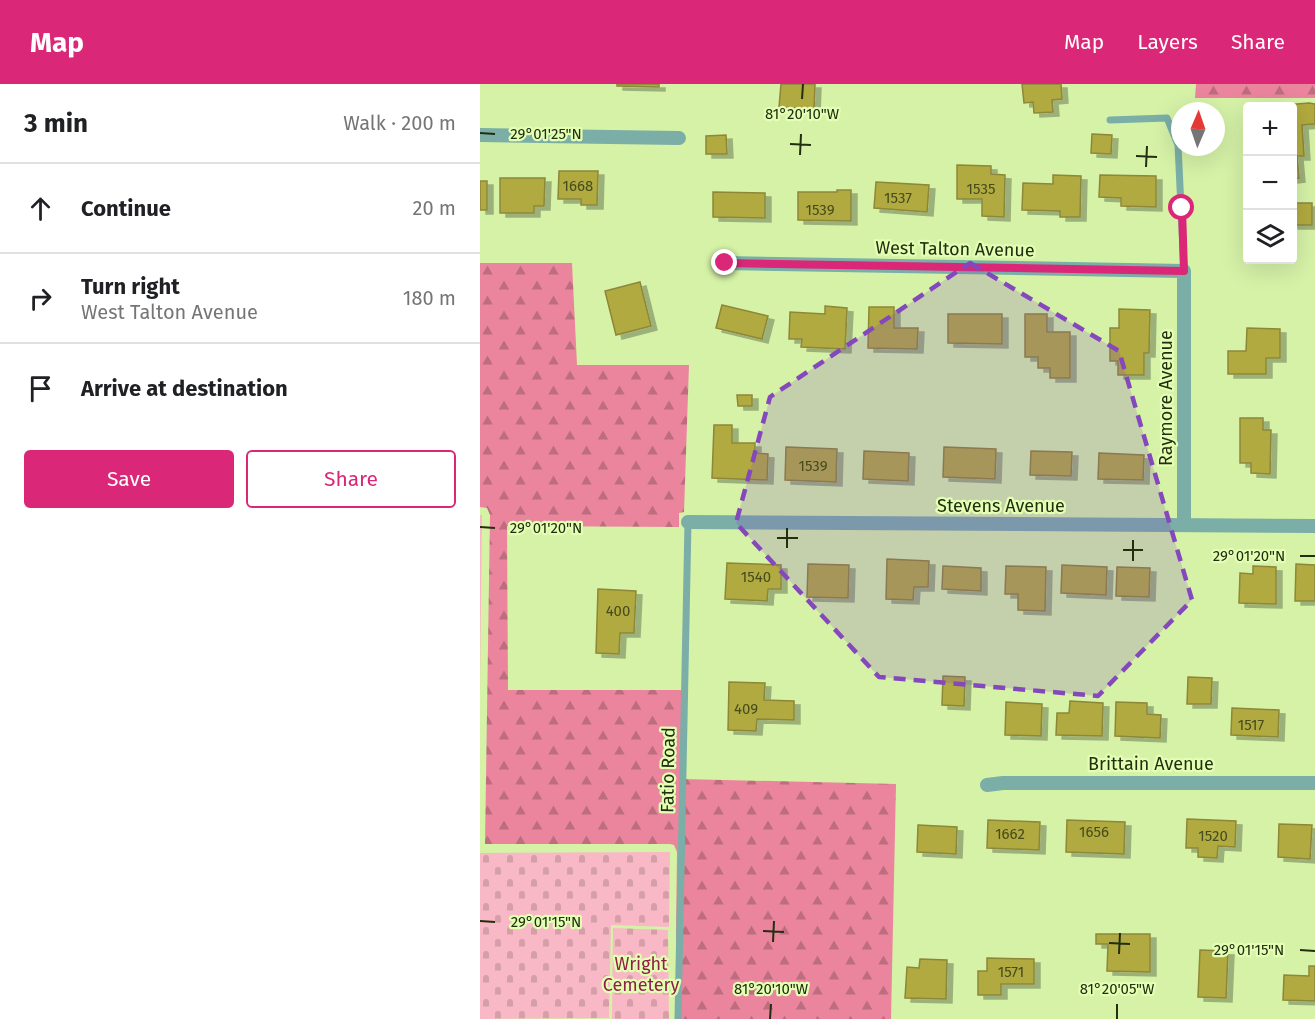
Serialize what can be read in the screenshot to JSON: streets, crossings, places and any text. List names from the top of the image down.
{
  "streets": {
    "street": [
      "West Talton Avenue",
      "Raymore Avenue",
      "Stevens Avenue",
      "Brittain Avenue"
    ],
    "lane": ["Fatio Road"]
  },
  "crossings": [
    ["West Talton Avenue", "Raymore Avenue"],
    ["Raymore Avenue", "Stevens Avenue"],
    ["Stevens Avenue", "Fatio Road"]
  ],
  "parks": ["Wright Cemetery"],
  "house_numbers": [
    "1668",
    "1535",
    "1537",
    "1539",
    "1539",
    "1540",
    "400",
    "409",
    "1517",
    "1656",
    "1662",
    "1520",
    "1571"
  ],
  "north": "top",
  "page": {
    "header": "Map",
    "nav": ["Map", "Layers", "Share"],
    "heading": ["3 min", "Walk · 200 m"],
    "map_buttons": ["+", "−"],
    "list": [
      ["Continue", "20 m"],
      ["Turn right", "West Talton Avenue", "180 m"],
      "Arrive at destination"
    ],
    "buttons": ["Save", "Share"]
  },
  "coordinates": [
    "81°20'10\"W",
    "29°01'25\"N",
    "29°01'20\"N",
    "29°01'15\"N",
    "81°20'05\"W"
  ]
}
